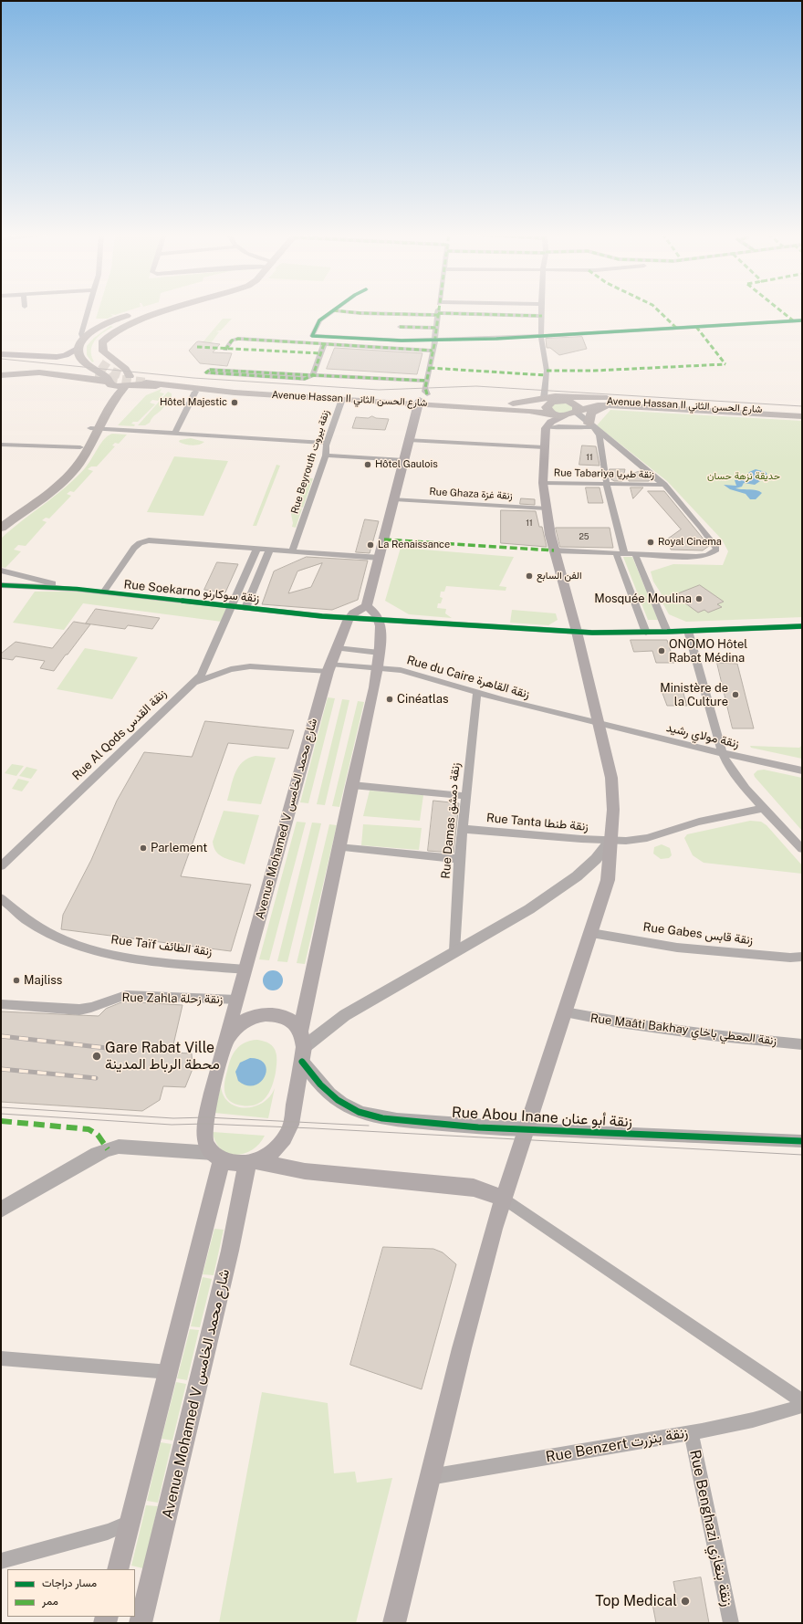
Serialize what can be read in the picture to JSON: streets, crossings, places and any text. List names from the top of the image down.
{
  "streets": {
    "main road": ["Avenue Hassan II شارع الحسن الثاني", "Avenue Mohamed V شارع محمد الخامس"],
    "street": [
      "Rue Beyrouth زنقة بيروت",
      "Rue Tabariya زنقة طبريا",
      "Rue Ghaza زنقة غزة",
      "Rue Soekarno زنقة سوكارنو",
      "Rue du Caire زنقة القاهرة",
      "Rue Al Qods زنقة القدس",
      "زنقة مولاي رشيد",
      "Rue Damas زنقة دمشق",
      "Rue Tanta زنقة طنطا",
      "Rue Gabes زنقة قابس",
      "Rue Taïf زنقة الطائف",
      "Rue Zahla زنقة زحلة",
      "Rue Maâti Bakhay زنقة المعطي باخاي",
      "Rue Abou Inane زنقة أبو عنان",
      "Rue Benzert زنقة بنزرت",
      "Rue Benghazi زنقة بنغازي"
    ]
  },
  "crossings": [
    ["Avenue Hassan II شارع الحسن الثاني", "Rue Beyrouth زنقة بيروت"],
    ["Rue Soekarno زنقة سوكارنو", "Rue Al Qods زنقة القدس"],
    ["Rue Soekarno زنقة سوكارنو", "Avenue Mohamed V شارع محمد الخامس"],
    ["Rue du Caire زنقة القاهرة", "Rue Al Qods زنقة القدس"],
    ["Rue du Caire زنقة القاهرة", "زنقة مولاي رشيد"],
    ["Rue du Caire زنقة القاهرة", "Avenue Mohamed V شارع محمد الخامس"],
    ["Rue du Caire زنقة القاهرة", "Rue Damas زنقة دمشق"],
    ["Avenue Mohamed V شارع محمد الخامس", "Rue Taïf زنقة الطائف"],
    ["Avenue Mohamed V شارع محمد الخامس", "Rue Zahla زنقة زحلة"],
    ["Rue Damas زنقة دمشق", "Rue Tanta زنقة طنطا"],
    ["Rue Benzert زنقة بنزرت", "Rue Benghazi زنقة بنغازي"]
  ],
  "parks": ["حديقة نزهة حسان"],
  "places": [
    "Hôtel Majestic",
    "Hôtel Gaulois",
    "Royal Cinema",
    "La Renaissance",
    "الفن السابع",
    "Mosquée Moulina",
    "ONOMO Hôtel Rabat Médina",
    "Ministère de la Culture",
    "Cinéatlas",
    "Parlement",
    "Majliss",
    "Gare Rabat Ville محطة الرباط المدينة",
    "Top Medical"
  ],
  "house_numbers": ["11", "11", "25"],
  "legend": ["مسار دراجات", "ممر"]
}
